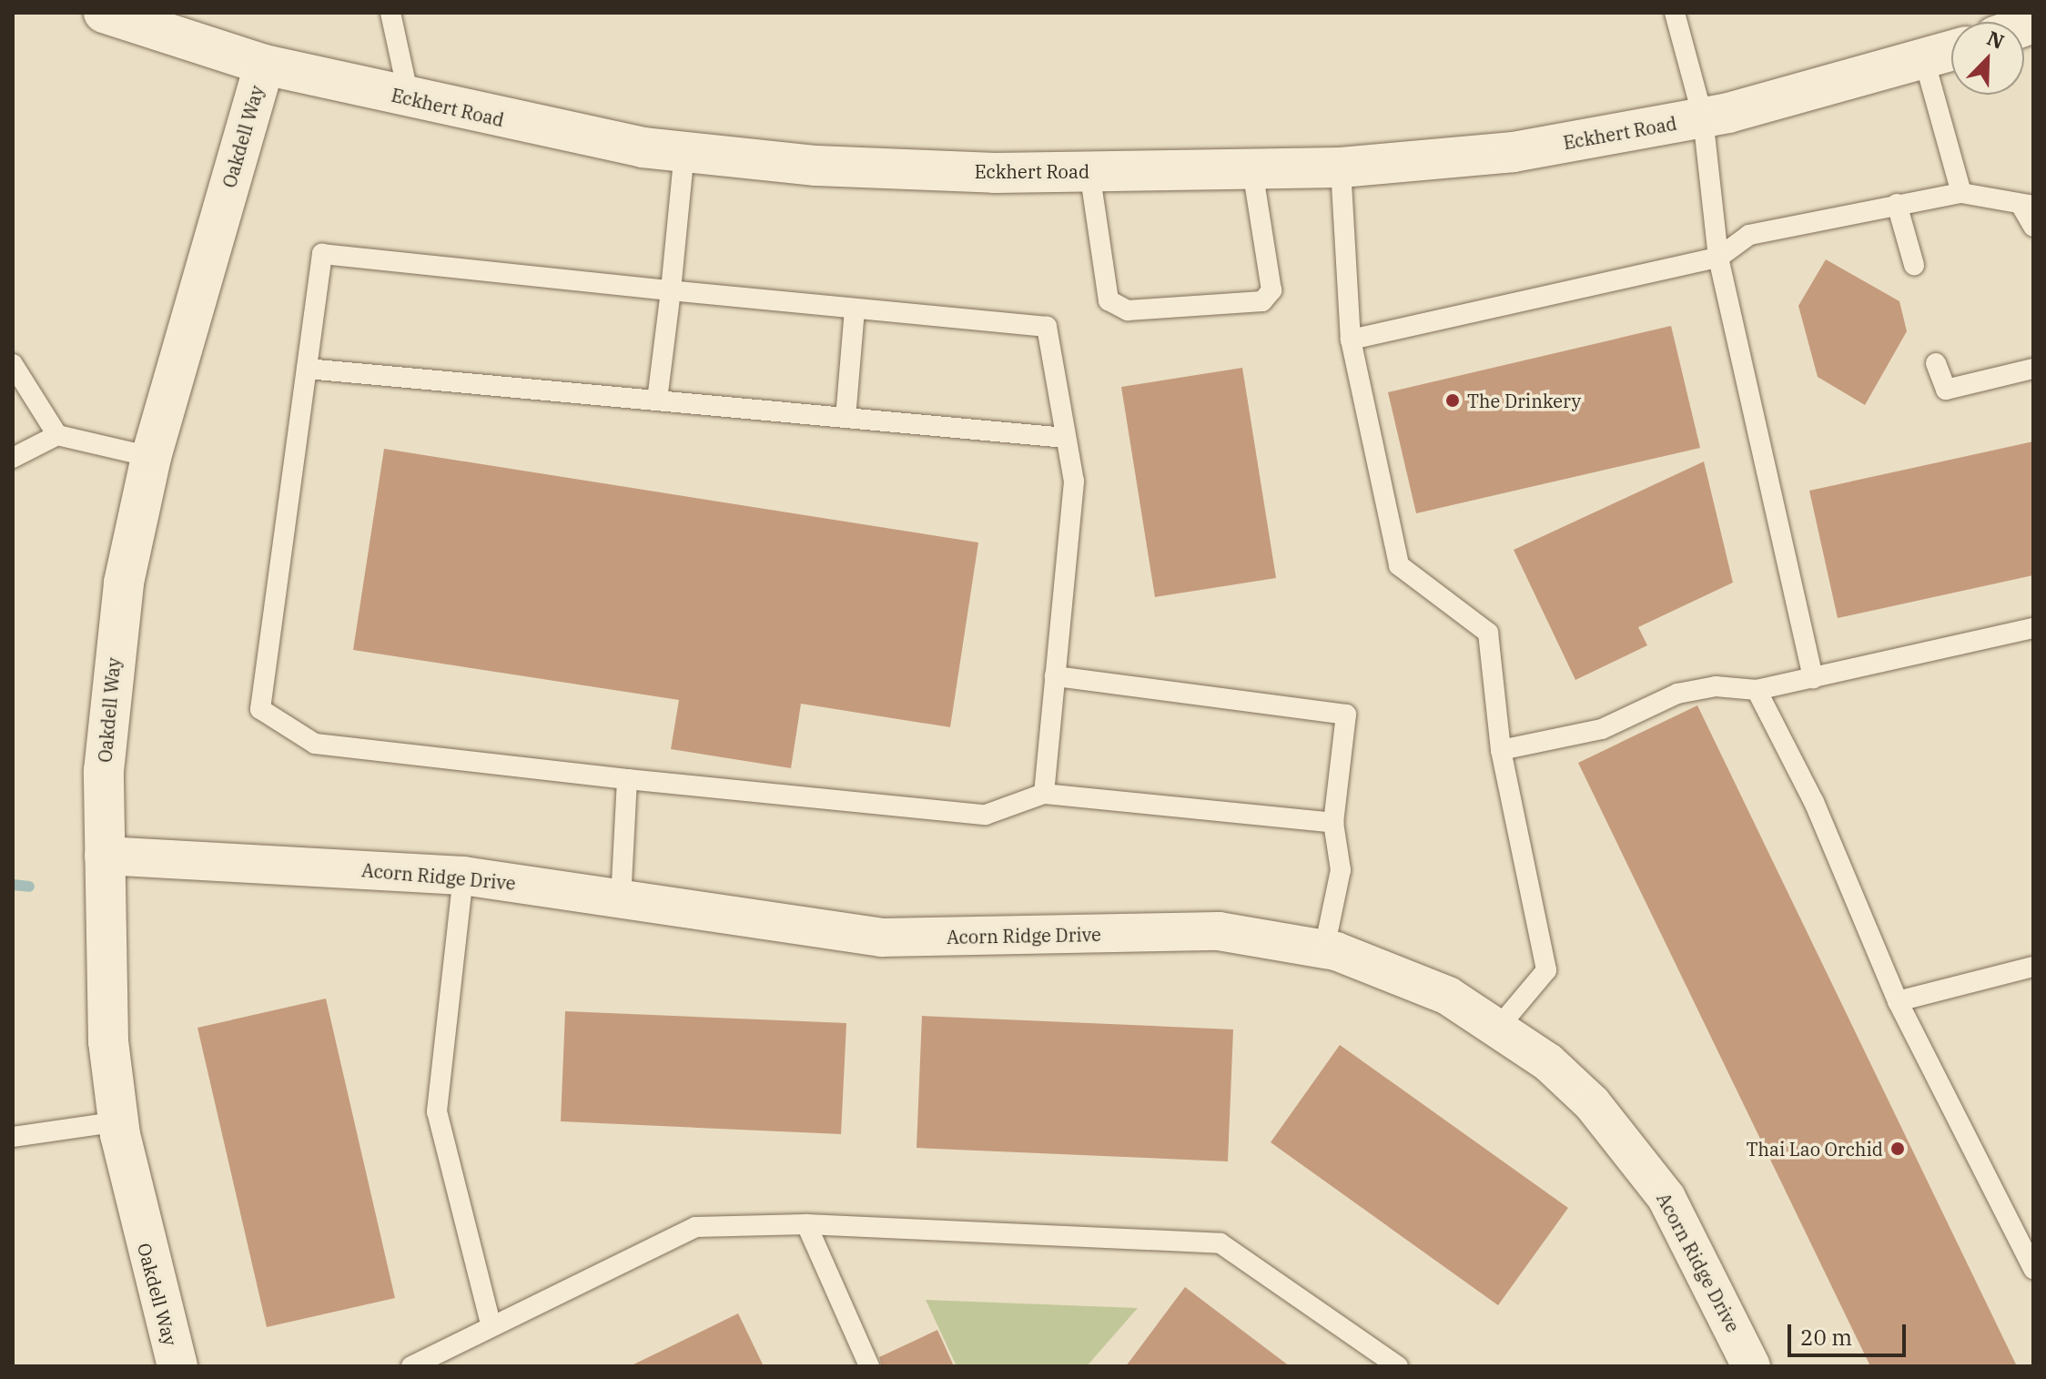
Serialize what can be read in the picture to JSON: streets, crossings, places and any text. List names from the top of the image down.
{
  "streets": {
    "main road": ["Eckhert Road", "Oakdell Way"],
    "street": ["Acorn Ridge Drive"]
  },
  "crossings": [
    ["Eckhert Road", "Oakdell Way"],
    ["Oakdell Way", "Acorn Ridge Drive"]
  ],
  "places": ["The Drinkery", "Thai Lao Orchid"],
  "scale_bar": "20 m",
  "north": "top right"
}
